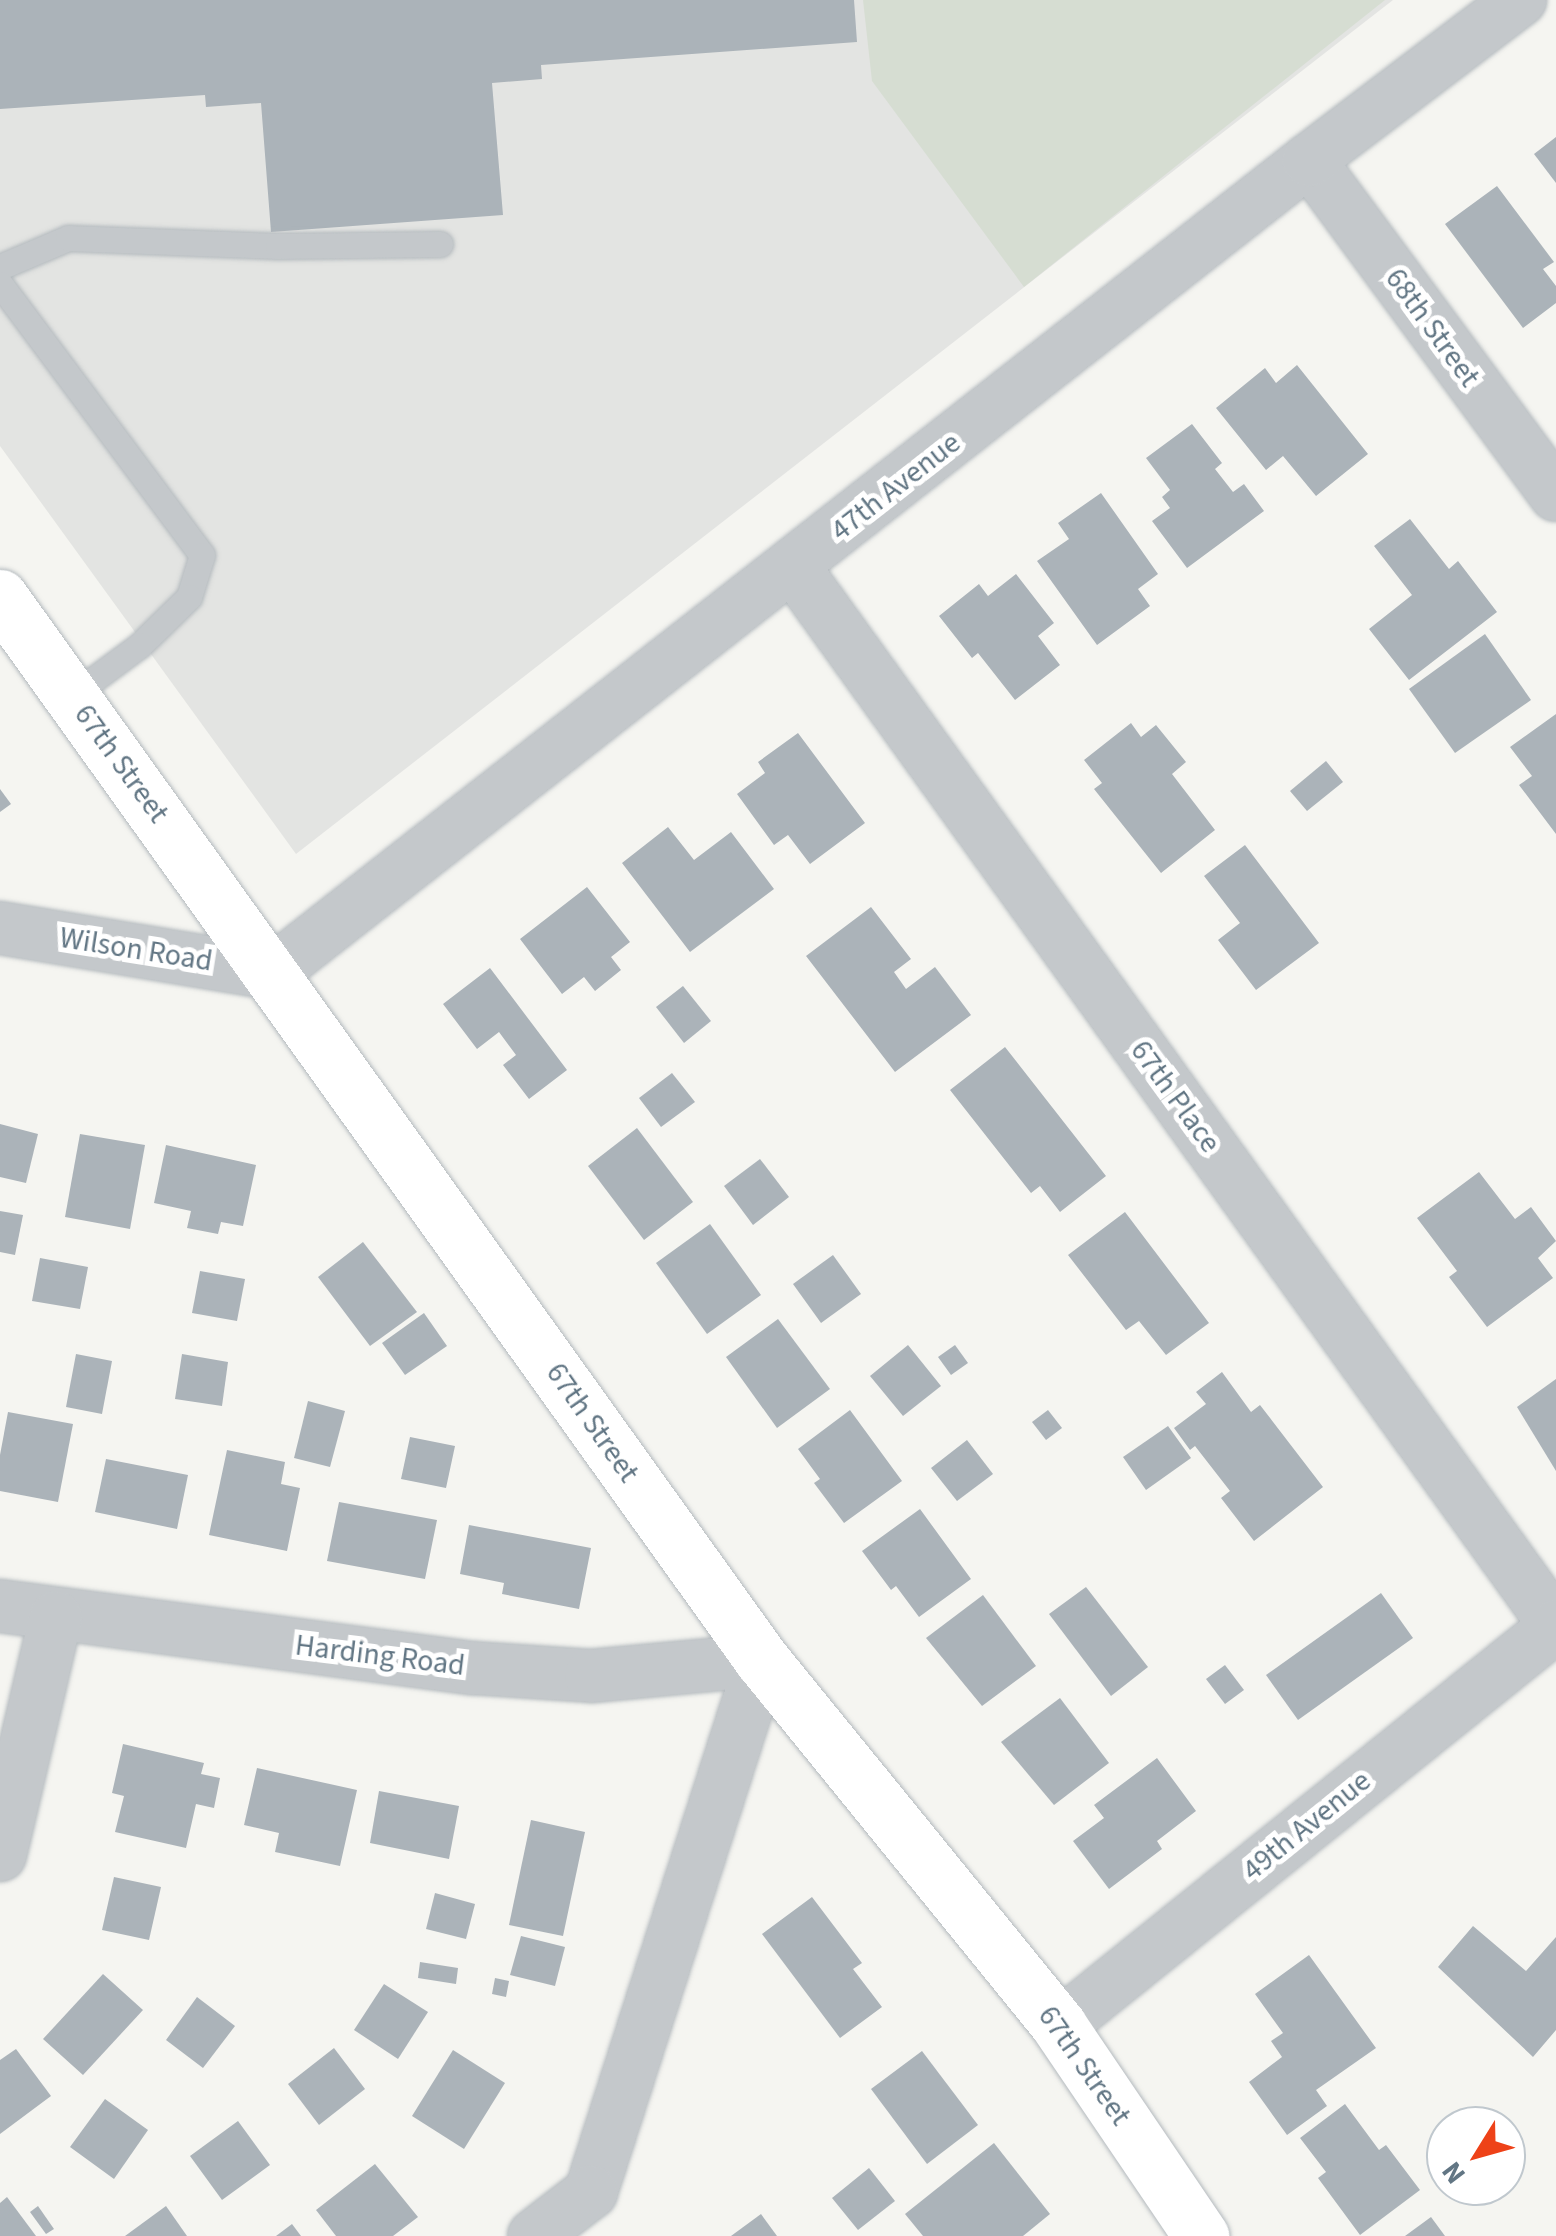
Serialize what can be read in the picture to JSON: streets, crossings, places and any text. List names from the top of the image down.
{
  "streets": {
    "street": [
      "68th Street",
      "47th Avenue",
      "67th Street",
      "Wilson Road",
      "67th Place",
      "Harding Road",
      "49th Avenue"
    ]
  },
  "crossings": [
    ["68th Street", "47th Avenue"],
    ["47th Avenue", "67th Street"],
    ["47th Avenue", "Wilson Road"],
    ["47th Avenue", "67th Place"],
    ["67th Street", "Wilson Road"],
    ["67th Street", "Harding Road"],
    ["67th Street", "49th Avenue"],
    ["67th Place", "49th Avenue"]
  ],
  "north": "bottom left"
}
